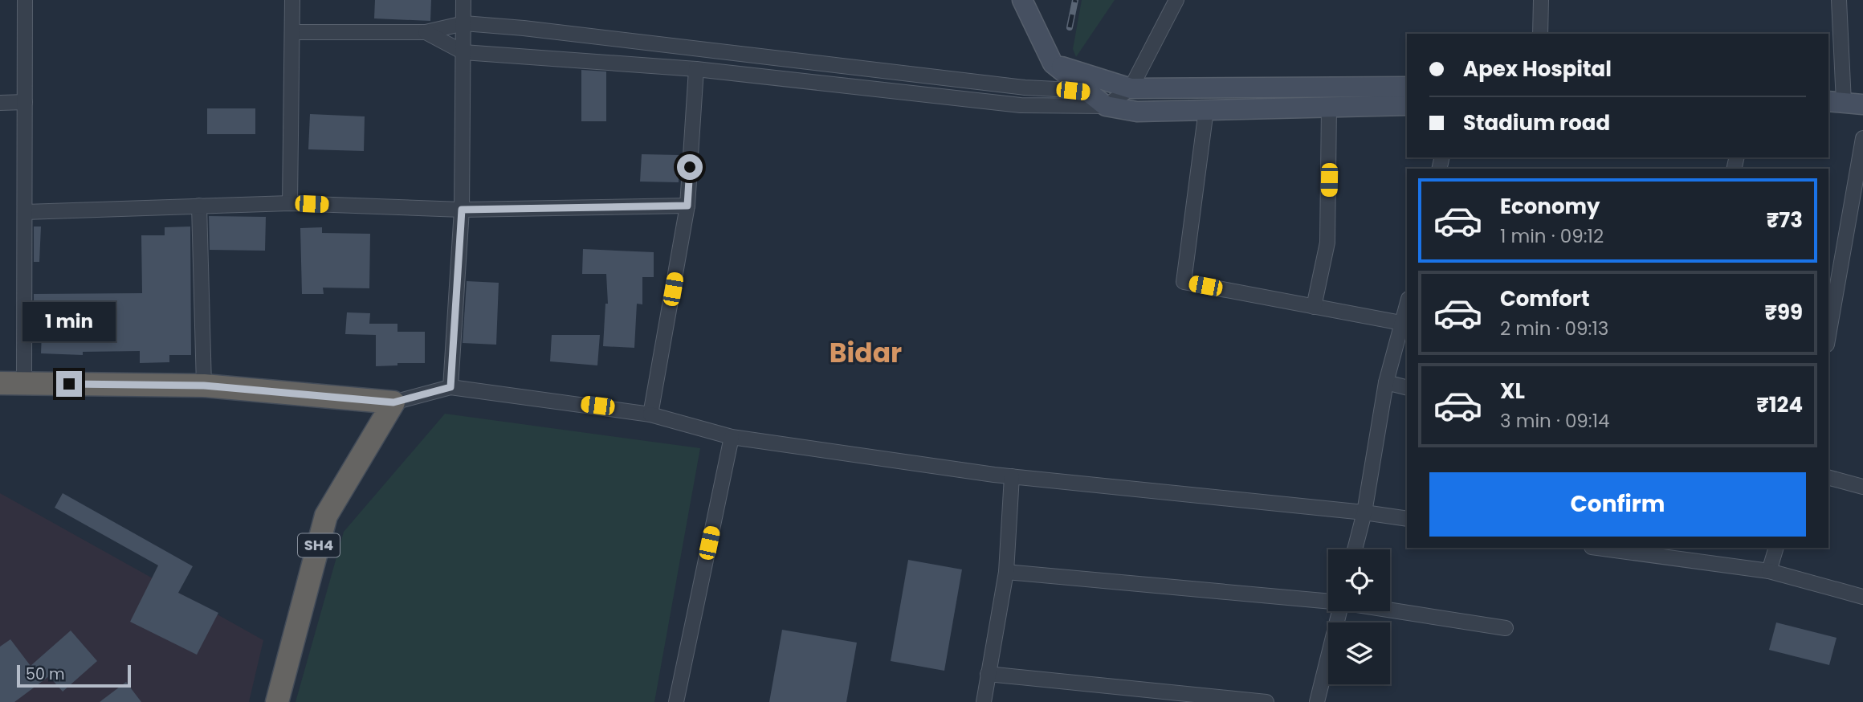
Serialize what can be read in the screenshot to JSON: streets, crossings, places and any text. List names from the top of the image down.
{
  "streets": {
    "highway": ["SH4"]
  },
  "districts": ["Bidar"],
  "scale_bar": "50 m",
  "page": {
    "banner": ["Apex Hospital", "Stadium road"],
    "list": [
      {
        "name": "Economy",
        "note": "1 min · 09:12",
        "value": "₹73"
      },
      {
        "name": "Comfort",
        "note": "2 min · 09:13",
        "value": "₹99"
      },
      {
        "name": "XL",
        "note": "3 min · 09:14",
        "value": "₹124"
      }
    ],
    "bubble": "1 min",
    "buttons": "Confirm",
    "scale": "50 m"
  }
}
